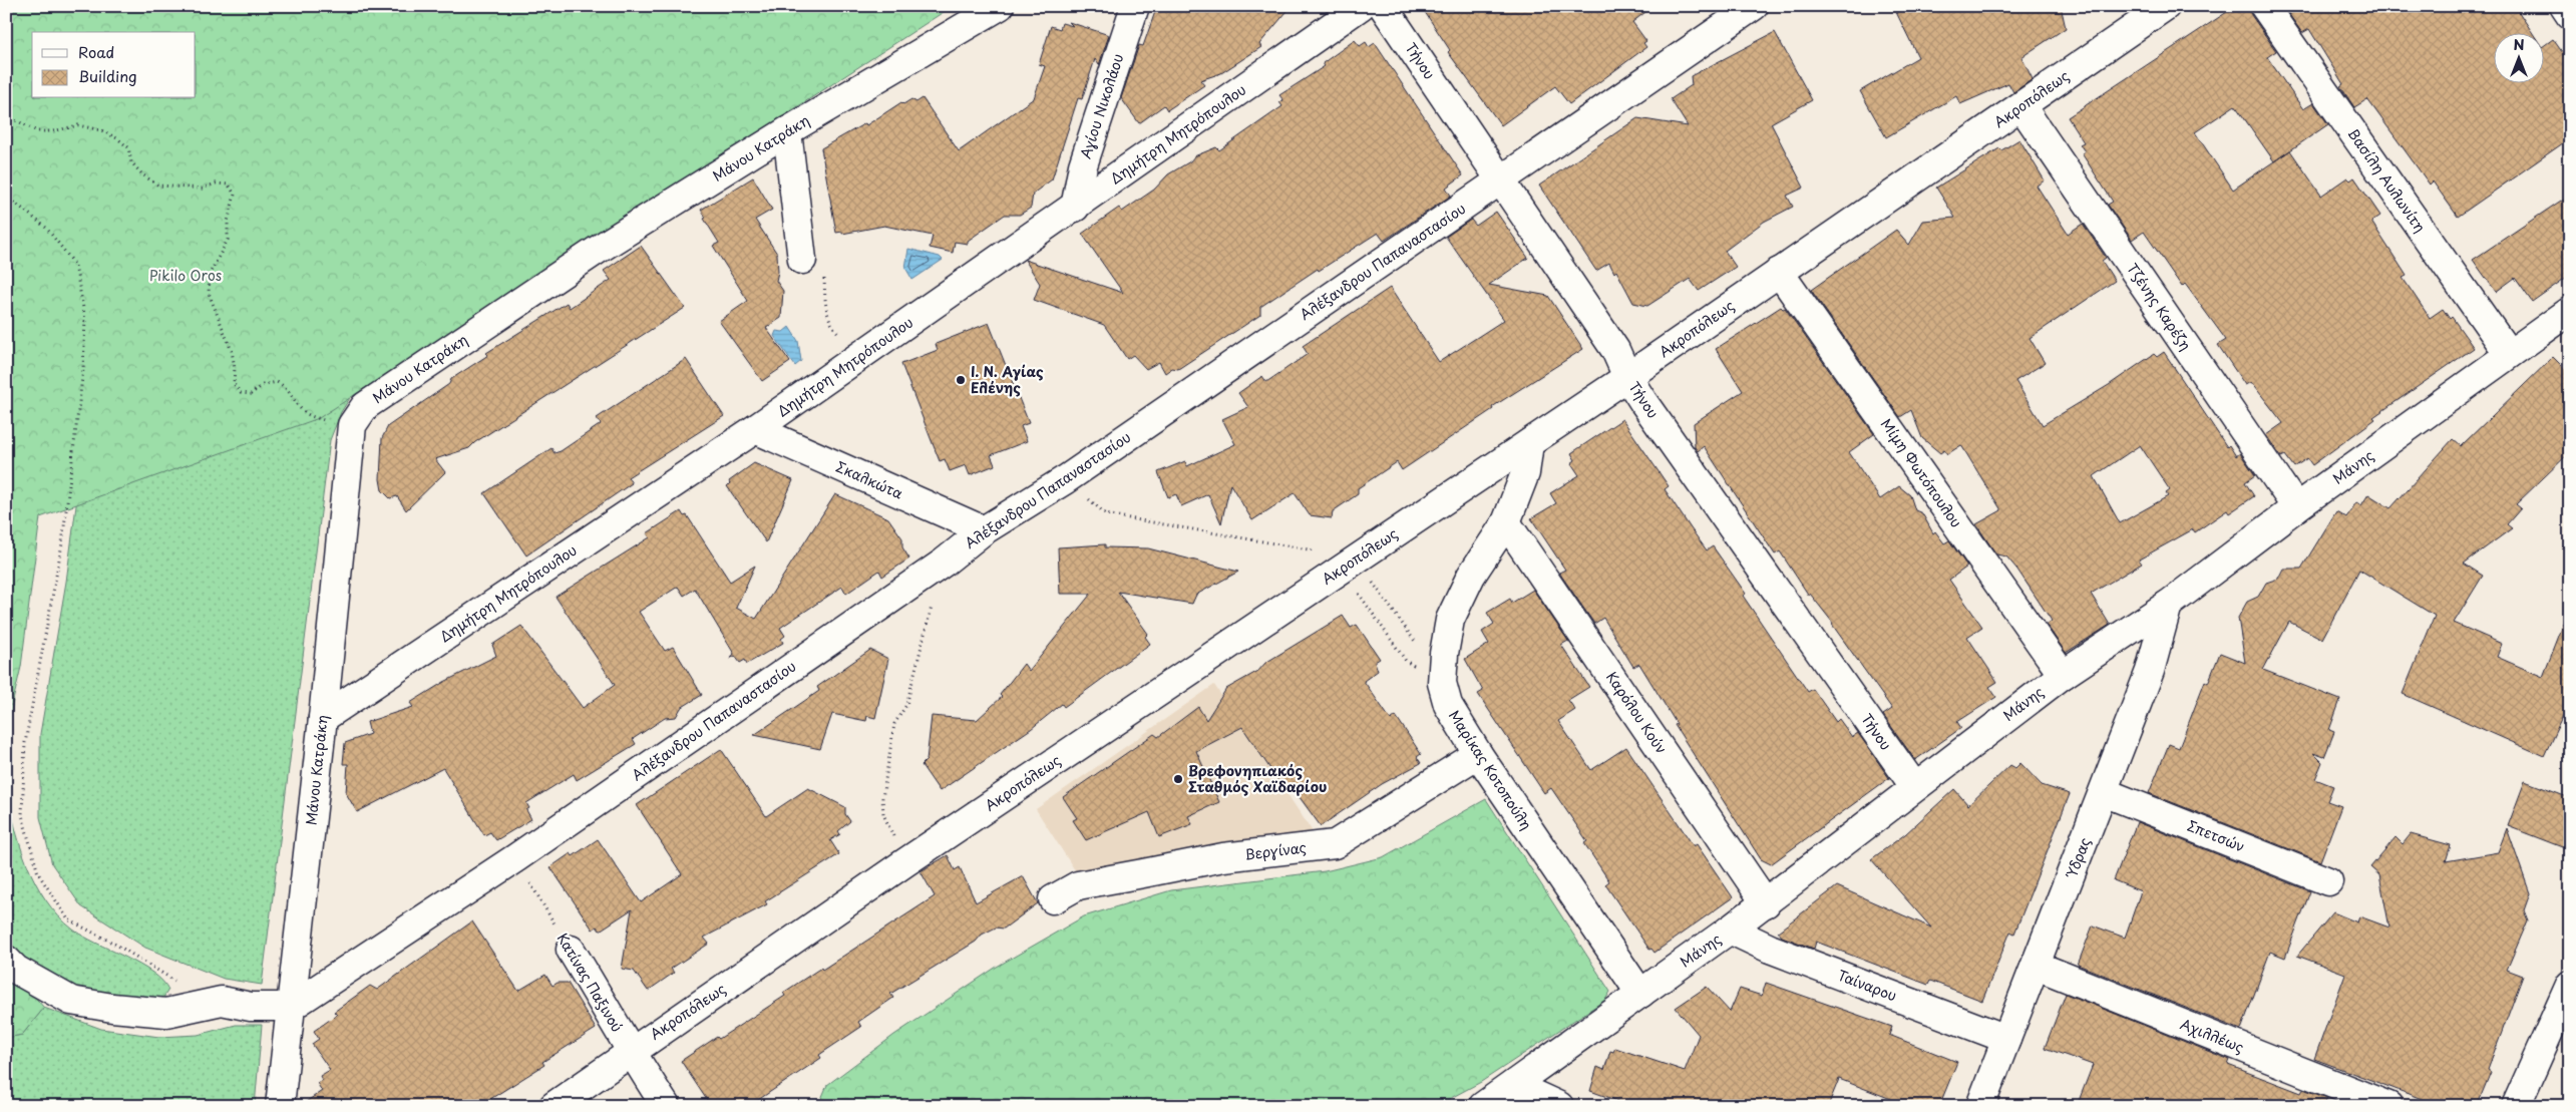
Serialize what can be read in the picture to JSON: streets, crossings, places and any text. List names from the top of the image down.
{
  "streets": {
    "street": [
      "Τήνου",
      "Ακροπόλεως",
      "Αγίου Νικολάου",
      "Δημήτρη Μητρόπουλου",
      "Μάνου Κατράκη",
      "Βασίλη Αυλωνίτη",
      "Αλέξανδρου Παπαναστασίου",
      "Τζένης Καρέζη",
      "Μάνης",
      "Μίμη Φωτόπουλου",
      "Σκαλκώτα",
      "Καρόλου Κούν",
      "Μαρίκας Κοτοπούλη",
      "Σπετσών",
      "Βεργίνας",
      "Ύδρας",
      "Κατίνας Παξινού",
      "Ταίναρου",
      "Αχιλλέως"
    ]
  },
  "crossings": [
    ["Τήνου", "Ακροπόλεως"],
    ["Τήνου", "Αλέξανδρου Παπαναστασίου"],
    ["Τήνου", "Μάνης"],
    ["Ακροπόλεως", "Τζένης Καρέζη"],
    ["Ακροπόλεως", "Μίμη Φωτόπουλου"],
    ["Ακροπόλεως", "Μαρίκας Κοτοπούλη"],
    ["Ακροπόλεως", "Κατίνας Παξινού"],
    ["Αγίου Νικολάου", "Δημήτρη Μητρόπουλου"],
    ["Δημήτρη Μητρόπουλου", "Μάνου Κατράκη"],
    ["Δημήτρη Μητρόπουλου", "Σκαλκώτα"],
    ["Μάνου Κατράκη", "Αλέξανδρου Παπαναστασίου"],
    ["Βασίλη Αυλωνίτη", "Μάνης"],
    ["Αλέξανδρου Παπαναστασίου", "Σκαλκώτα"],
    ["Αλέξανδρου Παπαναστασίου", "Κατίνας Παξινού"],
    ["Τζένης Καρέζη", "Μάνης"],
    ["Μάνης", "Μίμη Φωτόπουλου"],
    ["Μάνης", "Καρόλου Κούν"],
    ["Μάνης", "Μαρίκας Κοτοπούλη"],
    ["Μάνης", "Ύδρας"],
    ["Μάνης", "Ταίναρου"],
    ["Καρόλου Κούν", "Μαρίκας Κοτοπούλη"],
    ["Μαρίκας Κοτοπούλη", "Βεργίνας"],
    ["Σπετσών", "Ύδρας"],
    ["Ύδρας", "Ταίναρου"],
    ["Ύδρας", "Αχιλλέως"]
  ],
  "parks": ["Pikilo Oros"],
  "places": ["Ι. Ν. Αγίας Ελένης", "Βρεφονηπιακός Σταθμός Χαϊδαρίου"],
  "legend": ["Road", "Building"],
  "north": "top"
}
